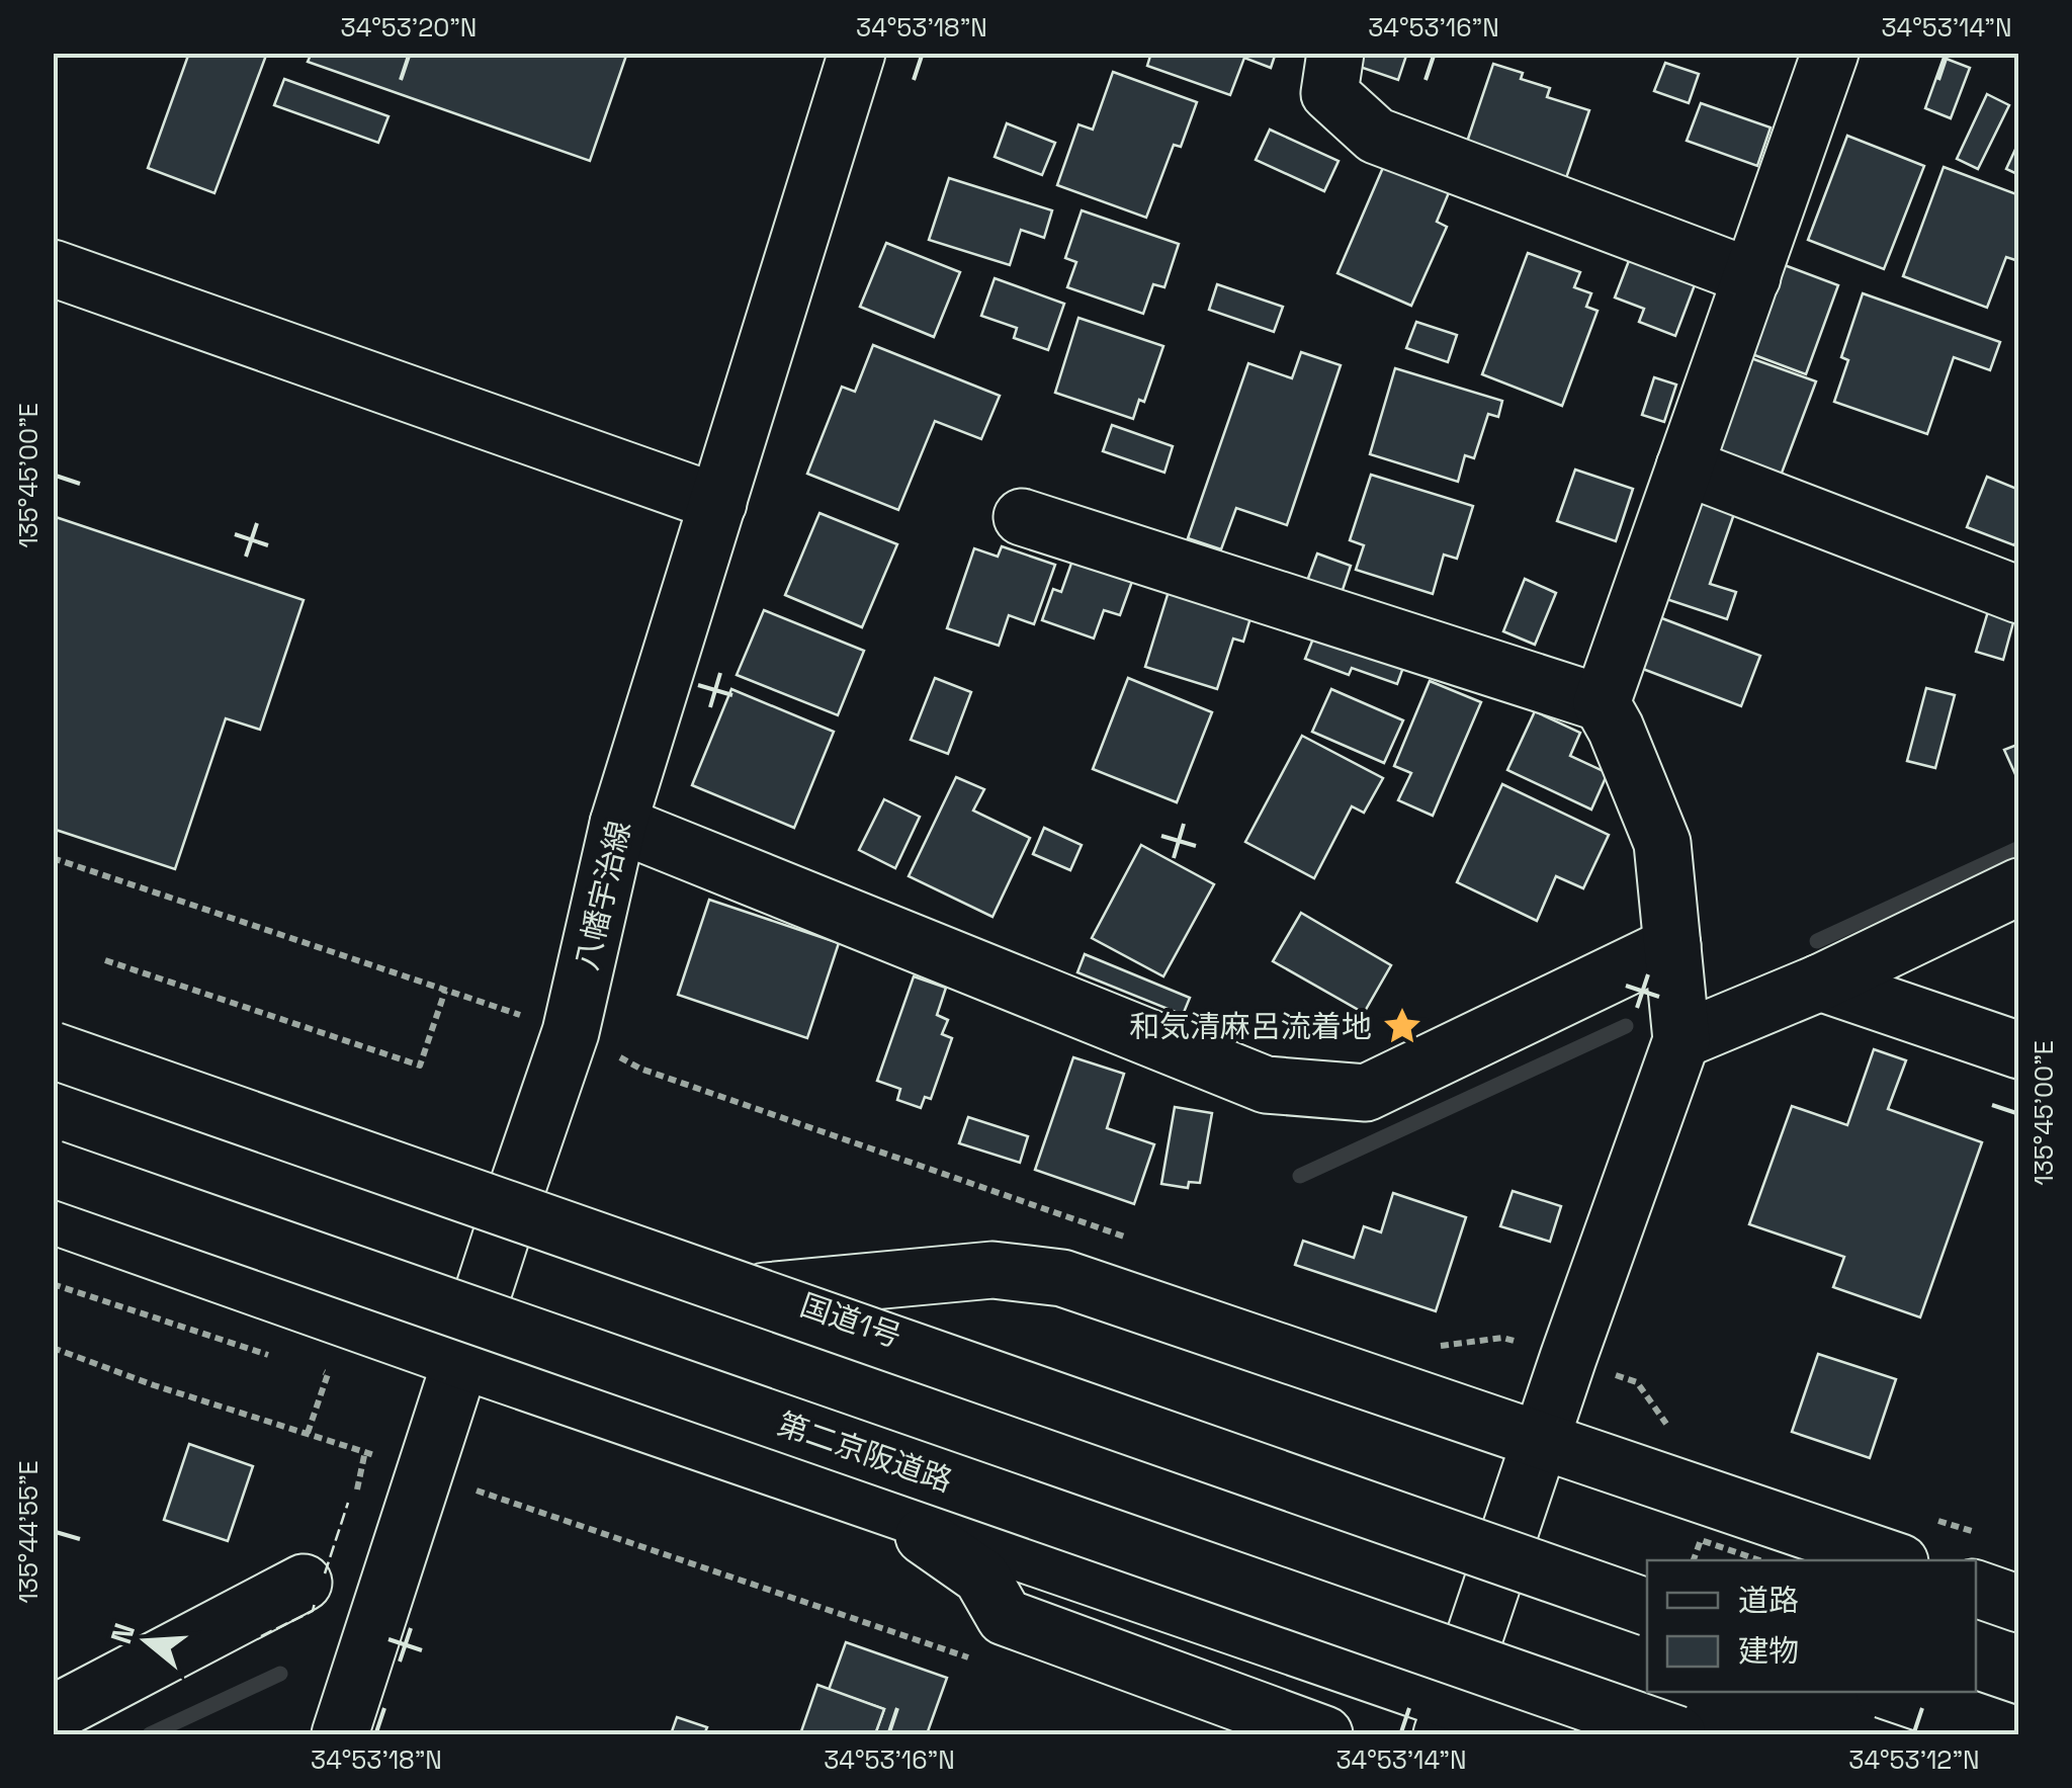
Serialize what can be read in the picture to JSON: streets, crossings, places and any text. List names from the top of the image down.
{
  "streets": {
    "main road": ["八幡宇治線", "国道1号", "第二京阪道路"]
  },
  "crossings": [
    ["八幡宇治線", "国道1号"]
  ],
  "places": {
    "place": ["和気清麻呂流着地"]
  },
  "legend": ["道路", "建物"],
  "north": "left",
  "coordinates": [
    "34°53'20\"N",
    "34°53'18\"N",
    "34°53'16\"N",
    "34°53'14\"N",
    "135°45'00\"E",
    "135°44'55\"E",
    "34°53'12\"N"
  ]
}
